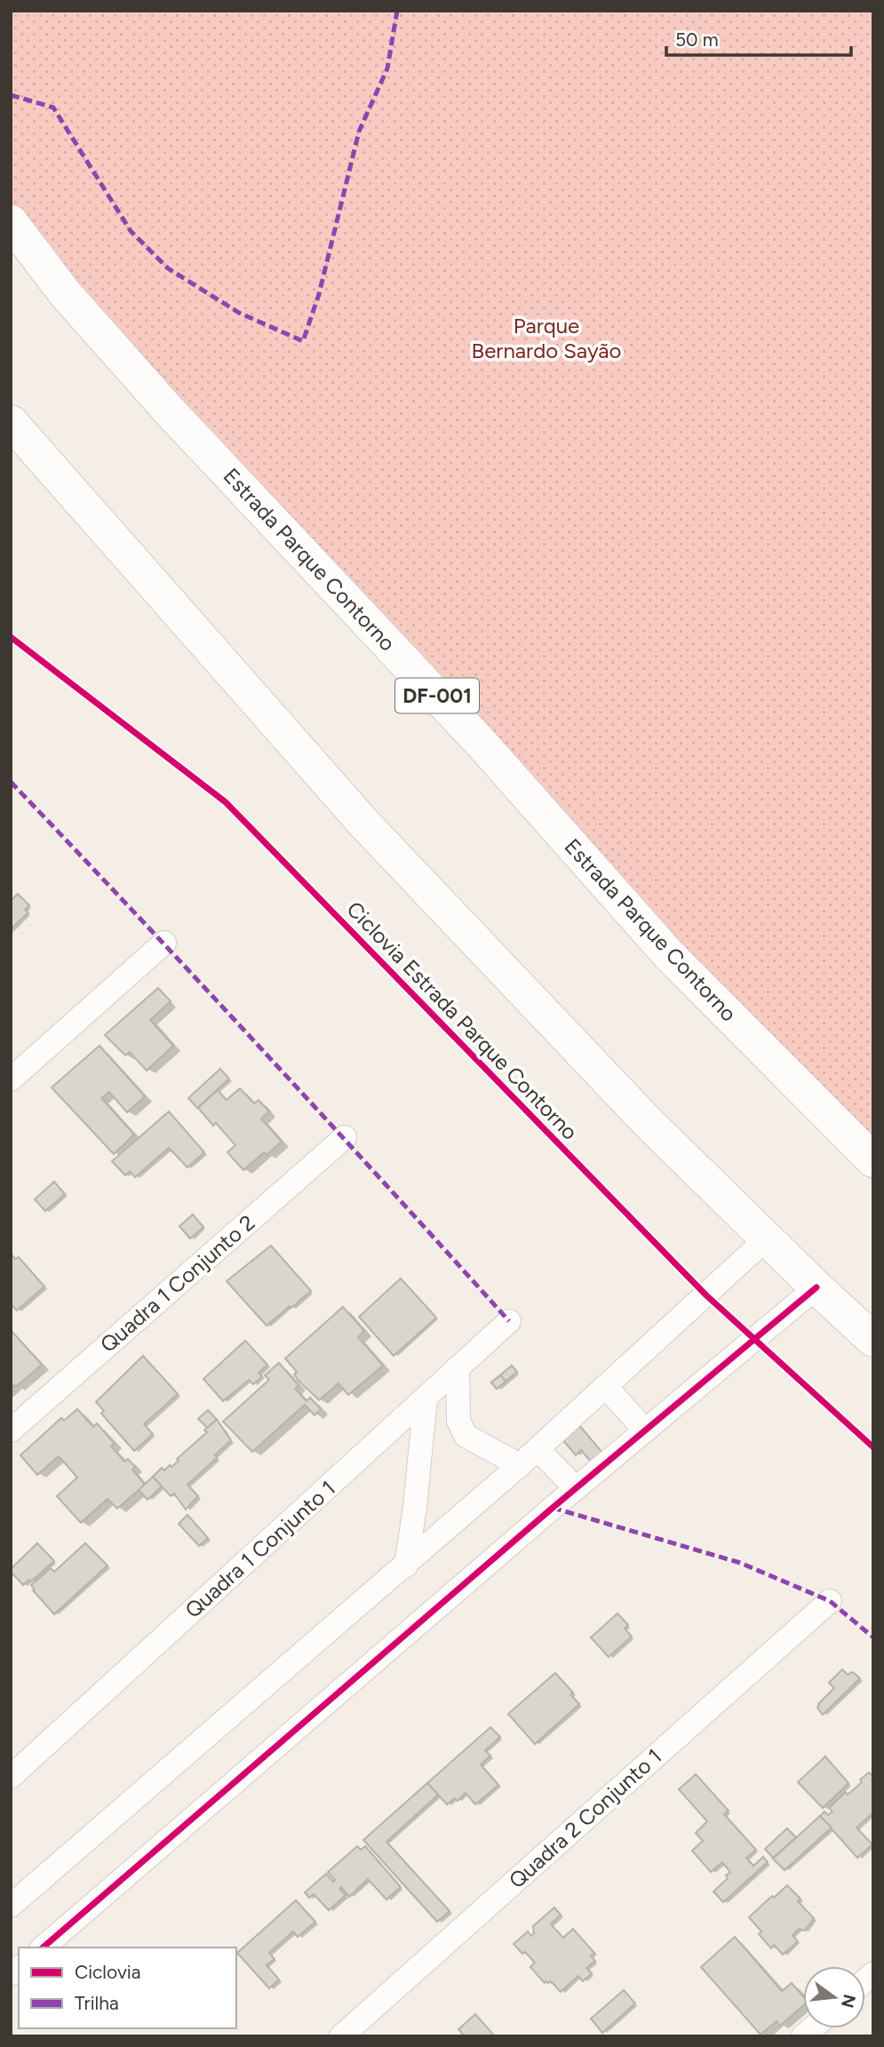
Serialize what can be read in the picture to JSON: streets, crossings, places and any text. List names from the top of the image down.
{
  "streets": {
    "main road": ["Estrada Parque Contorno", "DF-001"],
    "street": ["Quadra 1 Conjunto 2", "Quadra 1 Conjunto 1", "Quadra 2 Conjunto 1"],
    "cycle path": ["Ciclovia Estrada Parque Contorno"]
  },
  "parks": ["Parque Bernardo Sayão"],
  "legend": ["Ciclovia", "Trilha"],
  "scale_bar": "50 m",
  "north": "right"
}
